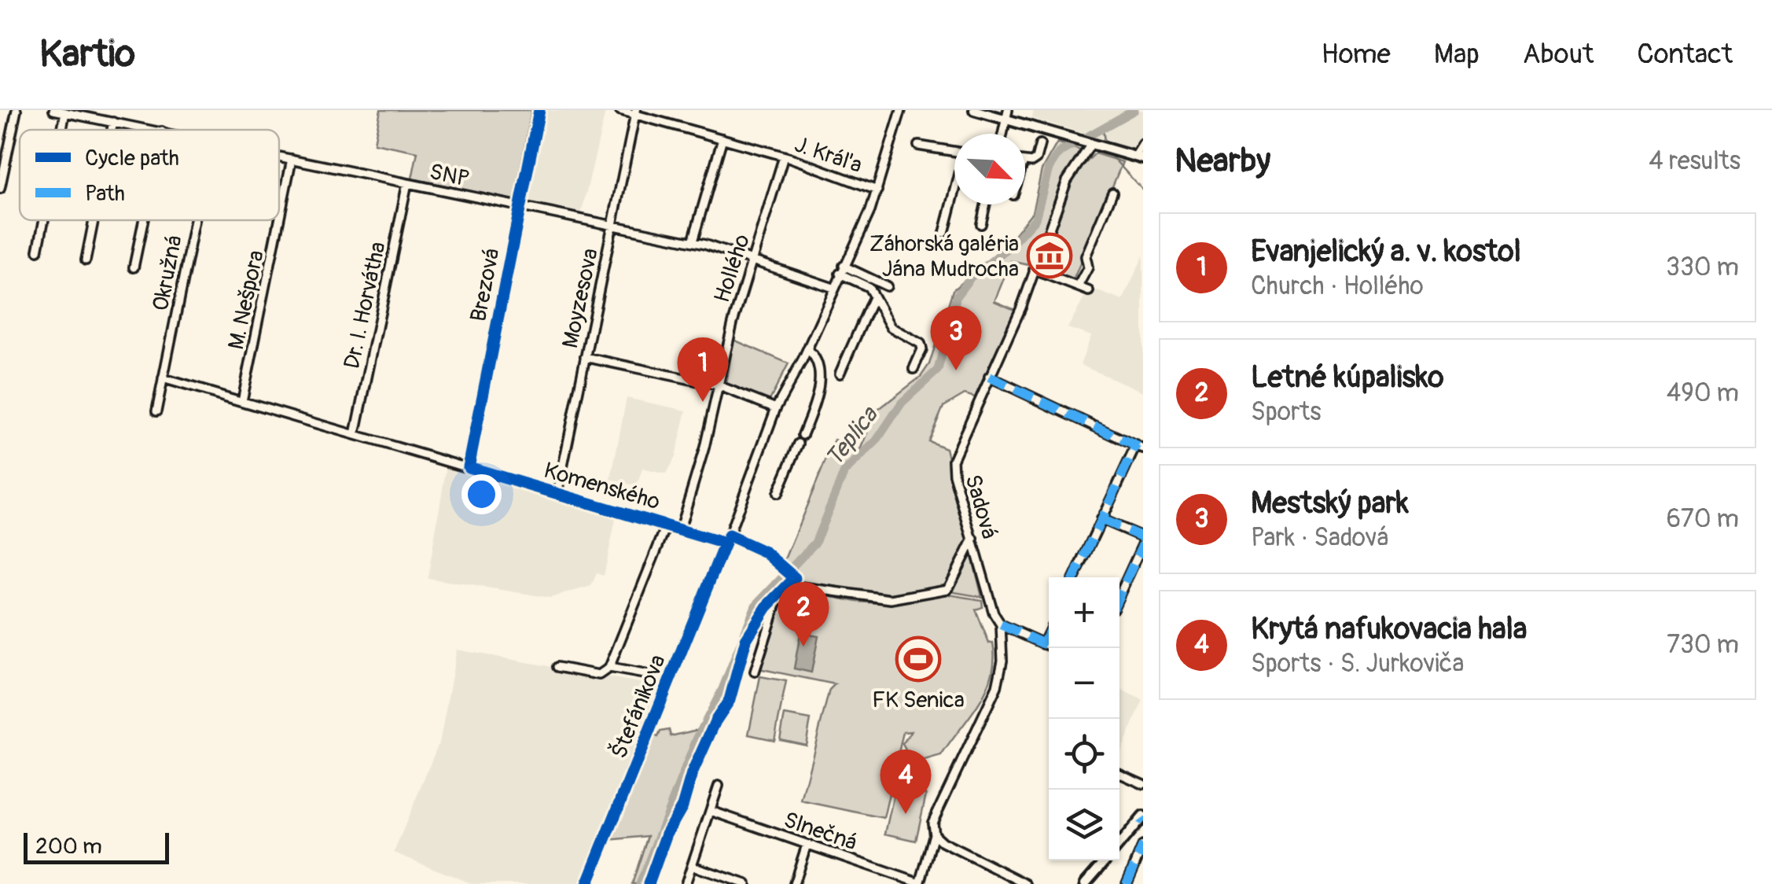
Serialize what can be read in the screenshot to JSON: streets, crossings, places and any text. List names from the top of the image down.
{
  "streets": {
    "street": [
      "J. Kráľa",
      "SNP",
      "Hollého",
      "Okružná",
      "Brezová",
      "Moyzesova",
      "M. Nešpora",
      "Dr. I. Horvátha",
      "Komenského",
      "Sadová",
      "Štefánikova",
      "Slnečná"
    ]
  },
  "crossings": [
    ["J. Kráľa", "Hollého"],
    ["J. Kráľa", "Moyzesova"],
    ["J. Kráľa", "Štefánikova"],
    ["SNP", "Hollého"],
    ["SNP", "Brezová"],
    ["SNP", "Moyzesova"],
    ["SNP", "M. Nešpora"],
    ["SNP", "Dr. I. Horvátha"],
    ["SNP", "Štefánikova"],
    ["Hollého", "Komenského"],
    ["Okružná", "Komenského"],
    ["Brezová", "Komenského"],
    ["Moyzesova", "Komenského"],
    ["M. Nešpora", "Komenského"],
    ["Dr. I. Horvátha", "Komenského"],
    ["Komenského", "Štefánikova"]
  ],
  "water": ["Teplica"],
  "places": {
    "museum": ["Záhorská galéria Jána Mudrocha"],
    "sports": ["FK Senica"]
  },
  "legend": ["Cycle path", "Path"],
  "scale_bar": "200 m",
  "north": "bottom right",
  "page": {
    "header": "Kartio",
    "nav": [
      "Home",
      "Map",
      "About",
      "Contact"
    ],
    "heading": ["Nearby", "4 results"],
    "list": [
      {
        "mark": "1",
        "name": "Evanjelický a. v. kostol",
        "note": "Church · Hollého",
        "value": "330 m"
      },
      {
        "mark": "2",
        "name": "Letné kúpalisko",
        "note": "Sports",
        "value": "490 m"
      },
      {
        "mark": "3",
        "name": "Mestský park",
        "note": "Park · Sadová",
        "value": "670 m"
      },
      {
        "mark": "4",
        "name": "Krytá nafukovacia hala",
        "note": "Sports · S. Jurkoviča",
        "value": "730 m"
      }
    ],
    "pins": [
      "3",
      "1",
      "2",
      "4"
    ],
    "map_buttons": ["+", "−"],
    "scale": "200 m"
  }
}
